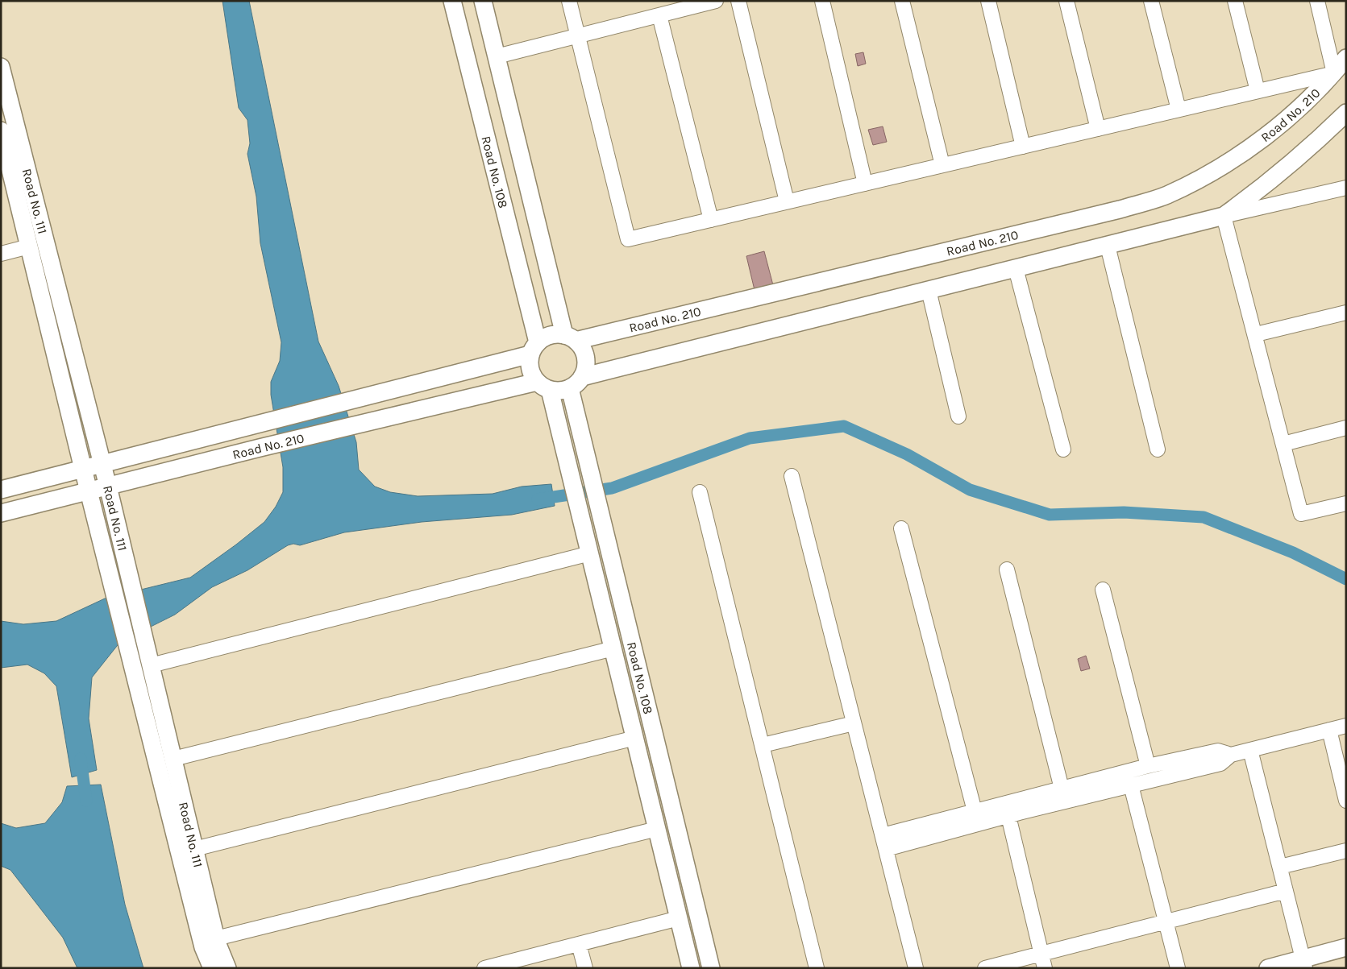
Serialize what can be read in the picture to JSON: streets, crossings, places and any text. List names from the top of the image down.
{
  "streets": {
    "street": ["Road No. 210", "Road No. 108", "Road No. 111"]
  },
  "crossings": [
    ["Road No. 210", "Road No. 108"],
    ["Road No. 210", "Road No. 111"]
  ]
}
